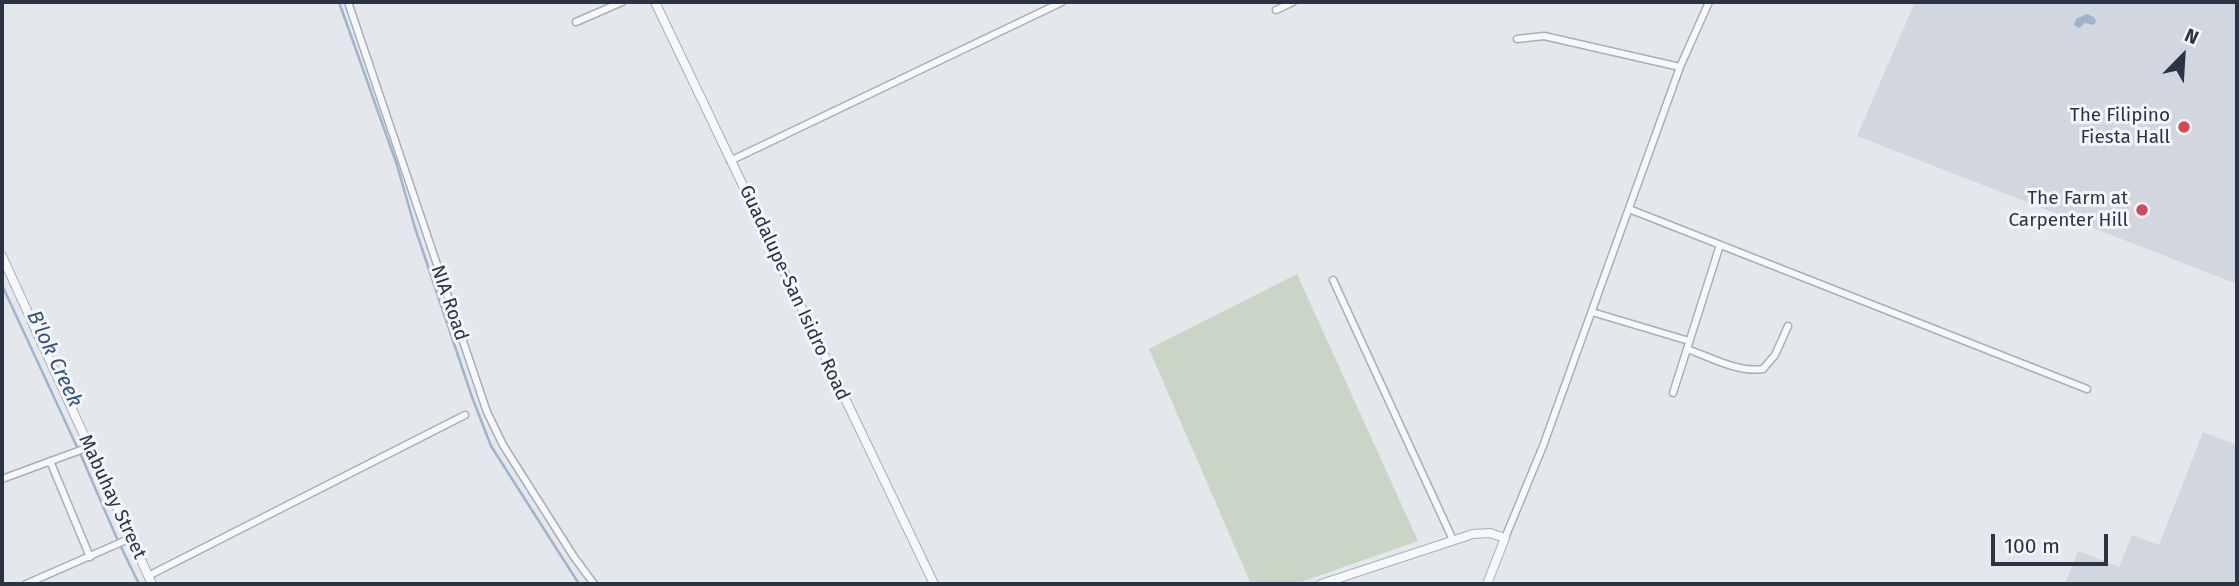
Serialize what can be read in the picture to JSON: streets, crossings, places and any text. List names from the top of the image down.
{
  "streets": {
    "street": ["Guadalupe-San Isidro Road", "NIA Road", "Mabuhay Street"]
  },
  "water": ["B'lok Creek"],
  "places": ["The Filipino Fiesta Hall", "The Farm at Carpenter Hill"],
  "scale_bar": "100 m",
  "north": "top right"
}
